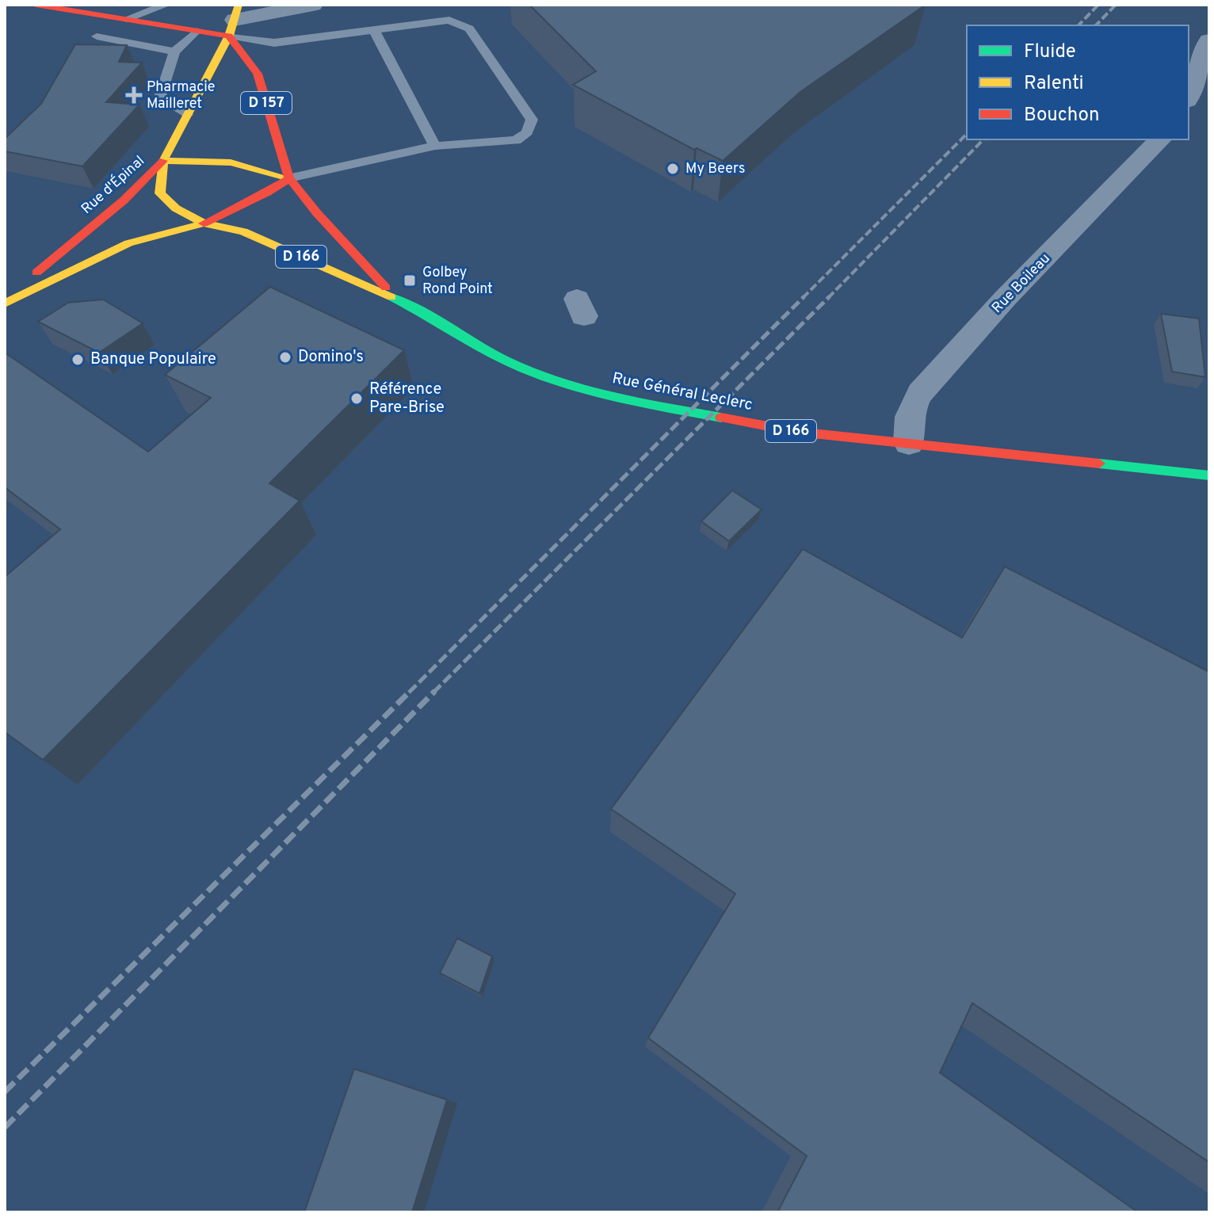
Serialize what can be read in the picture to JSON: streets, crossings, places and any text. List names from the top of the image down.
{
  "streets": {
    "main road": [
      "D 157",
      "Rue d'Épinal",
      "D 166",
      "Rue Général Leclerc"
    ],
    "street": ["Rue Boileau"]
  },
  "crossings": [
    ["D 157", "Rue d'Épinal"],
    ["D 157", "Rue Général Leclerc"],
    ["Rue d'Épinal", "D 166"],
    ["Rue d'Épinal", "Rue Général Leclerc"],
    ["D 166", "Rue Général Leclerc"],
    ["Rue Boileau", "Rue Général Leclerc"]
  ],
  "places": {
    "health": ["Pharmacie Mailleret"],
    "other": [
      "My Beers",
      "Domino's",
      "Banque Populaire",
      "Référence Pare-Brise"
    ],
    "transit": ["Golbey Rond Point"]
  },
  "legend": ["Fluide", "Ralenti", "Bouchon"]
}
